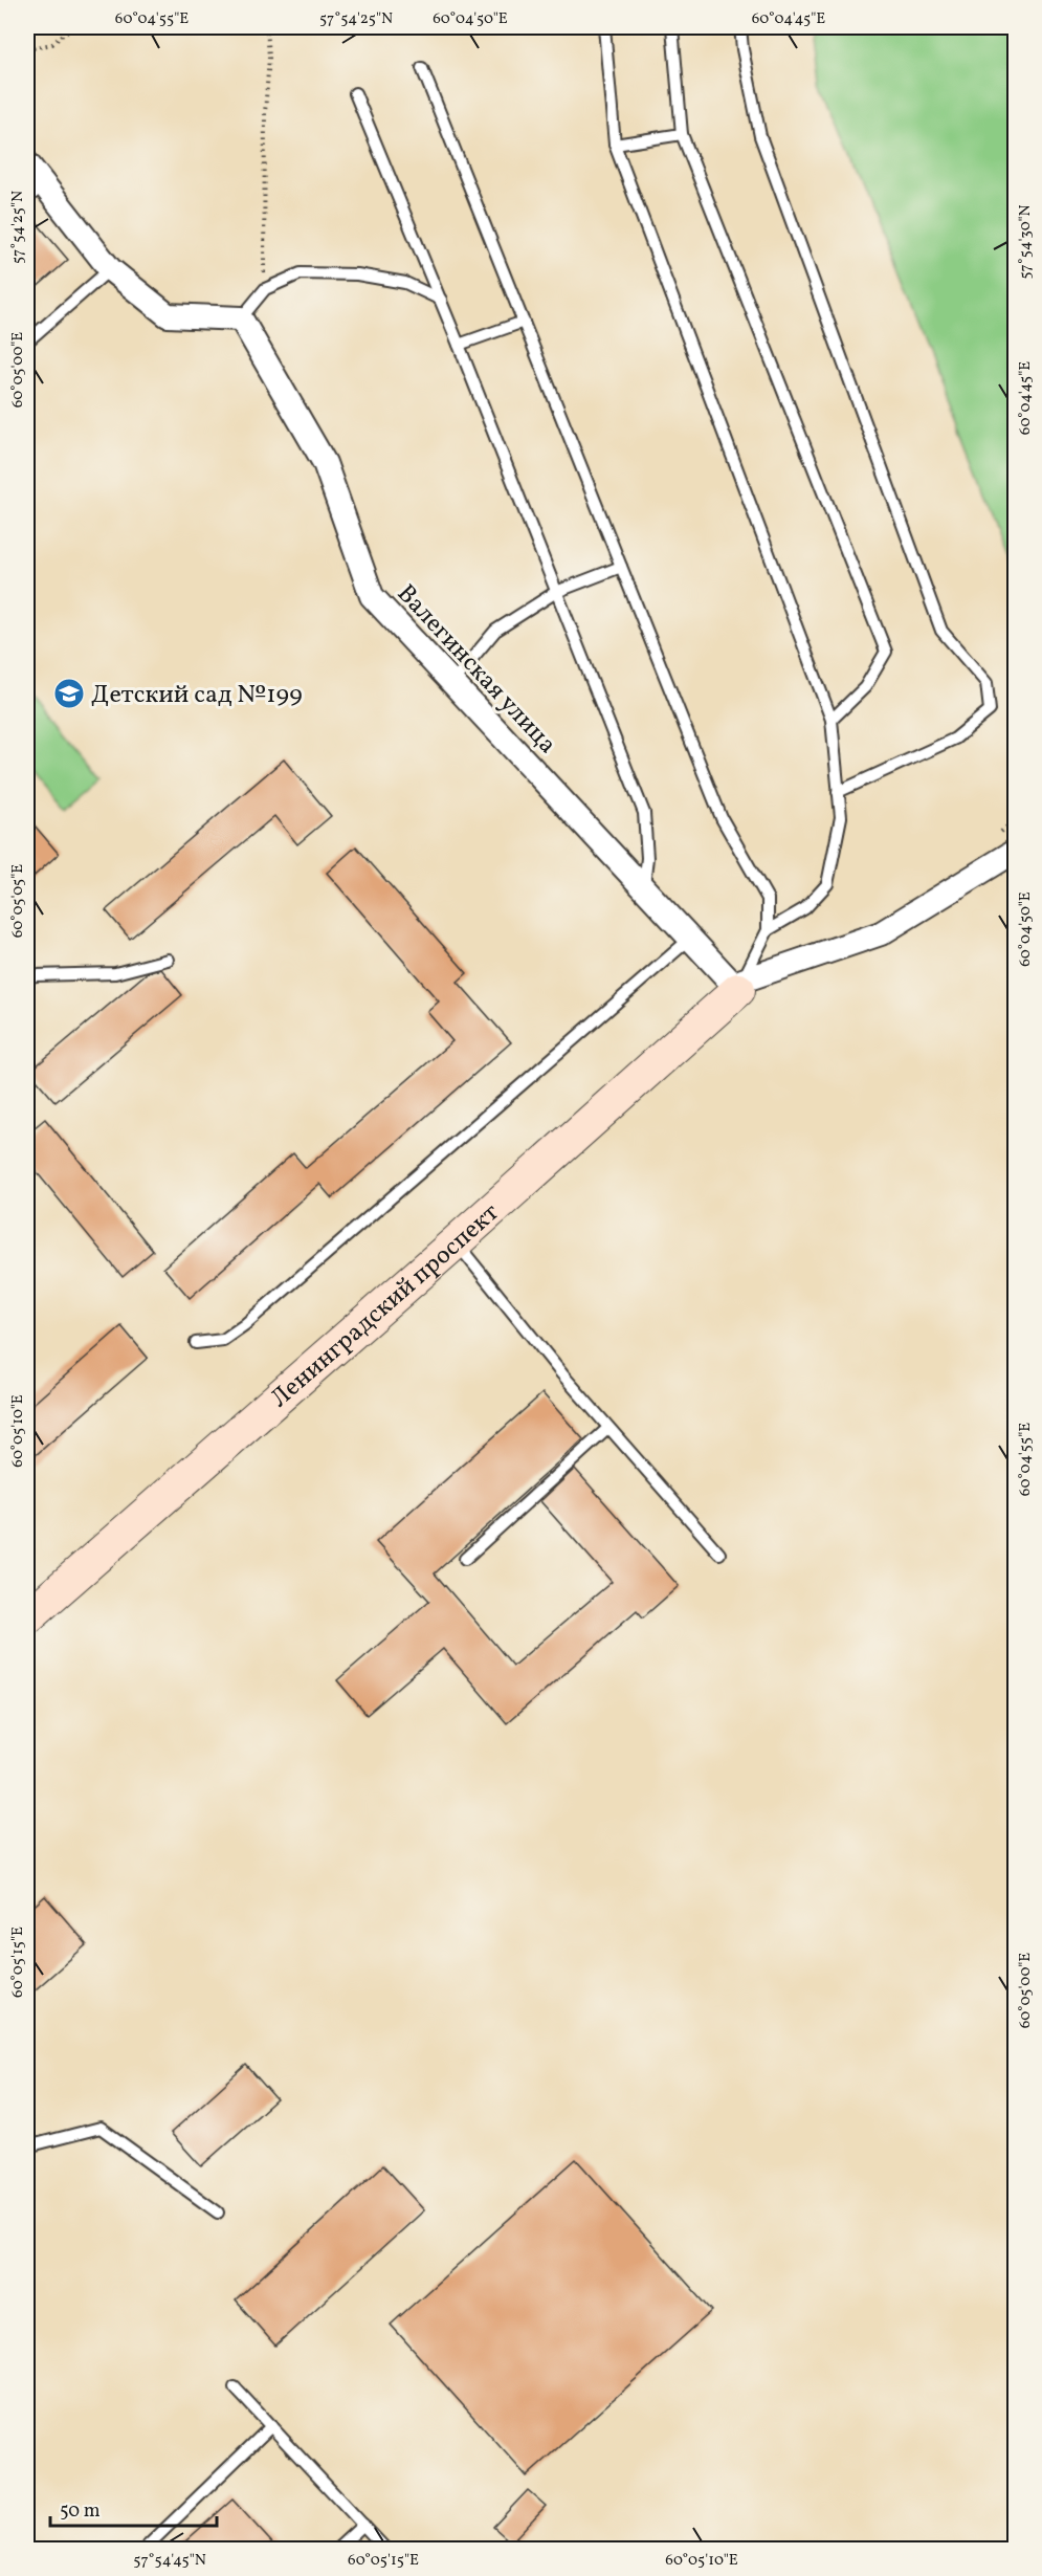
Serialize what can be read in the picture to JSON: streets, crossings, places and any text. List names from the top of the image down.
{
  "streets": {
    "street": ["Валегинская улица", "Ленинградский проспект"]
  },
  "crossings": [
    ["Валегинская улица", "Ленинградский проспект"]
  ],
  "places": {
    "school or university": ["Детский сад №199"]
  },
  "scale_bar": "50 m",
  "coordinates": [
    "60°04'55\"E",
    "57°54'25\"N",
    "60°04'50\"E",
    "60°04'45\"E",
    "57°54'30\"N",
    "60°05'00\"E",
    "60°05'05\"E",
    "60°05'10\"E",
    "60°05'15\"E",
    "57°54'45\"N"
  ]
}
